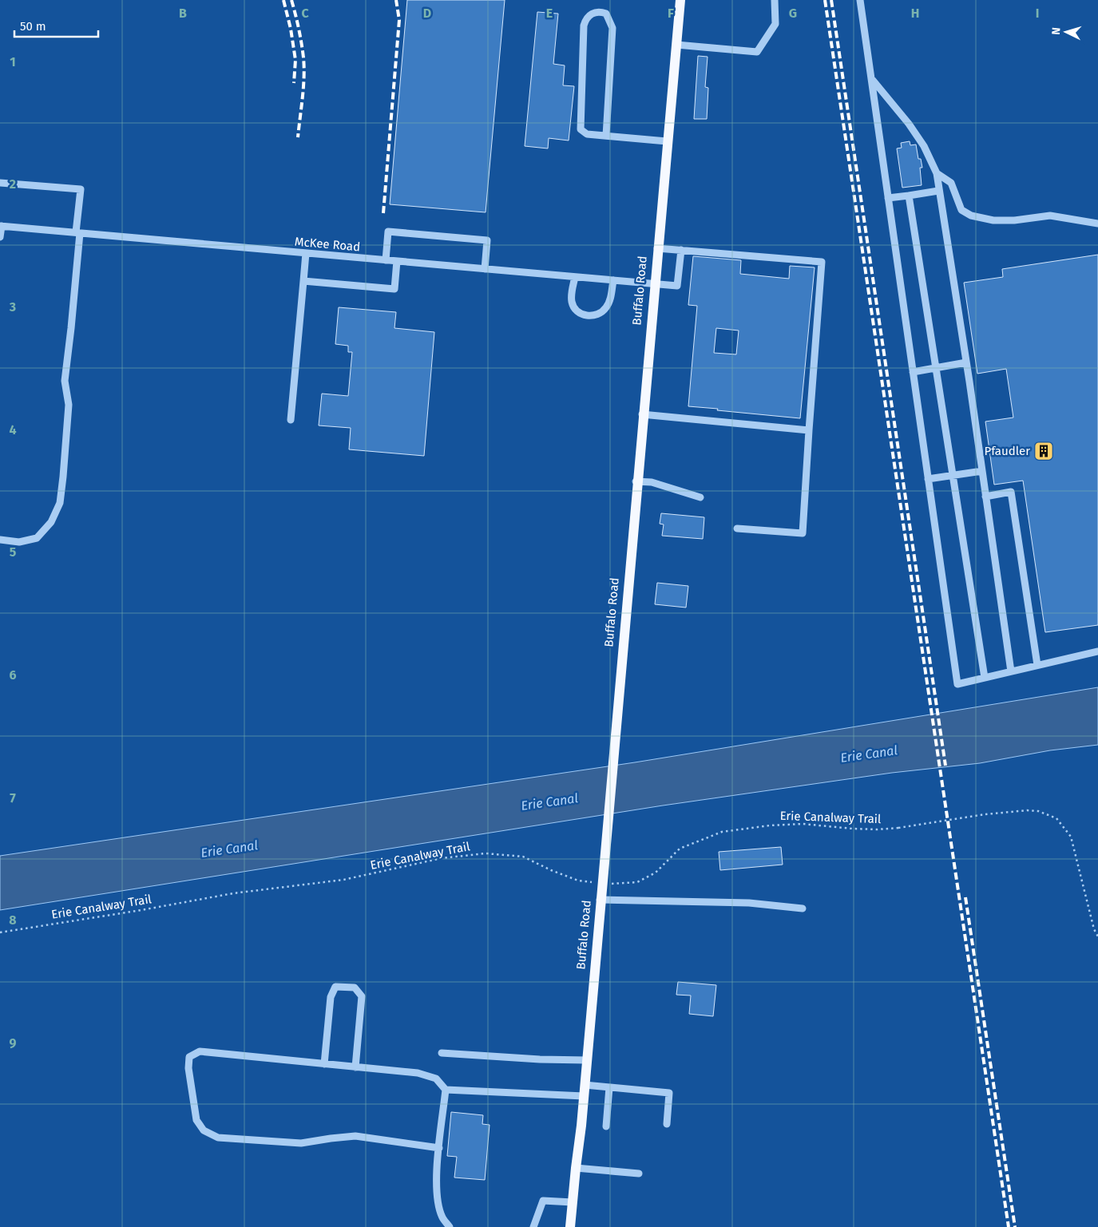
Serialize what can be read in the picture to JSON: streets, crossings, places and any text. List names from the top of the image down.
{
  "streets": {
    "main road": ["Buffalo Road"],
    "street": ["McKee Road"],
    "path": ["Erie Canalway Trail"]
  },
  "crossings": [
    ["McKee Road", "Buffalo Road"],
    ["Buffalo Road", "Erie Canalway Trail"]
  ],
  "water": ["Erie Canal"],
  "places": {
    "building": ["Pfaudler"]
  },
  "scale_bar": "50 m",
  "north": "left",
  "grid": {
    "columns": [
      "B",
      "C",
      "D",
      "E",
      "F",
      "G",
      "H",
      "I"
    ],
    "rows": [
      "1",
      "2",
      "3",
      "4",
      "5",
      "6",
      "7",
      "8",
      "9"
    ]
  }
}
